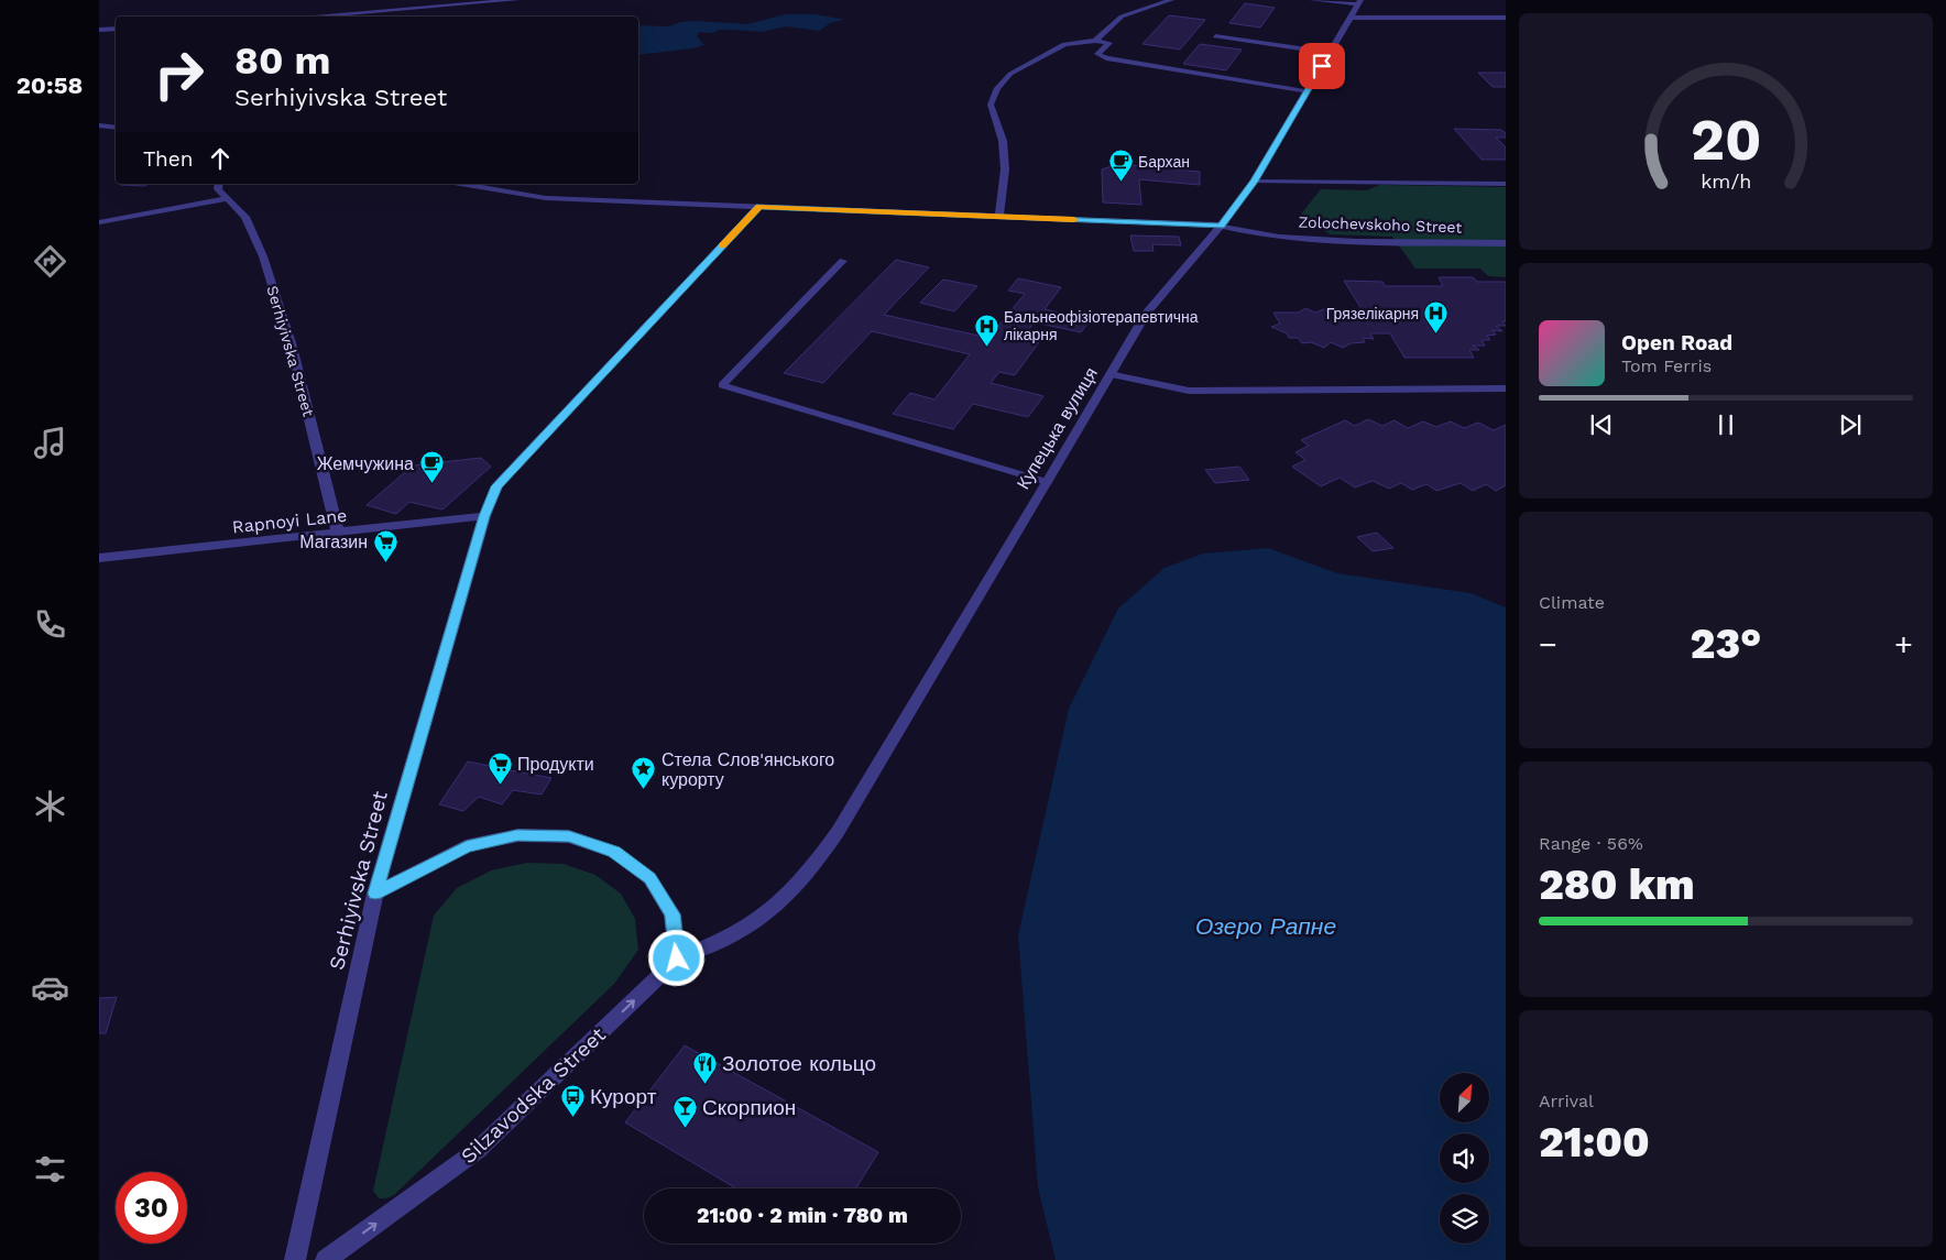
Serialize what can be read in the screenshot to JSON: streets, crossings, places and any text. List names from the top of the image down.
{
  "streets": {
    "street": [
      "Zolochevskoho Street",
      "Serhiyivska Street",
      "Купецька вулиця",
      "Rapnoyi Lane",
      "Silzavodska Street"
    ]
  },
  "crossings": [
    ["Zolochevskoho Street", "Serhiyivska Street"],
    ["Zolochevskoho Street", "Купецька вулиця"],
    ["Serhiyivska Street", "Rapnoyi Lane"],
    ["Купецька вулиця", "Silzavodska Street"]
  ],
  "one_way": ["Silzavodska Street"],
  "water": ["Озеро Рапне"],
  "places": {
    "cafe": ["Бархан", "Жемчужина"],
    "hospital": ["Грязелікарня", "Бальнеофізіотерапевтична лікарня"],
    "supermarket": ["Магазин", "Продукти"],
    "place": ["Стела Слов'янського курорту"],
    "restaurant": ["Золотое кольцо"],
    "bus stop": ["Курорт"],
    "bar": ["Скорпион"]
  },
  "north": "top right",
  "page": {
    "tabs": "20:58",
    "turn": ["80 m", "Serhiyivska Street"],
    "then": "Then",
    "song": ["Open Road", "Tom Ferris"],
    "tile": [
      "Climate",
      ["Range · 56%", "280 km"],
      ["Arrival", "21:00"]
    ],
    "heat": ["−", "23°", "+"],
    "limit": "30",
    "trip": "21:00 · 2 min · 780 m",
    "gauge": ["20", "km/h"]
  }
}
